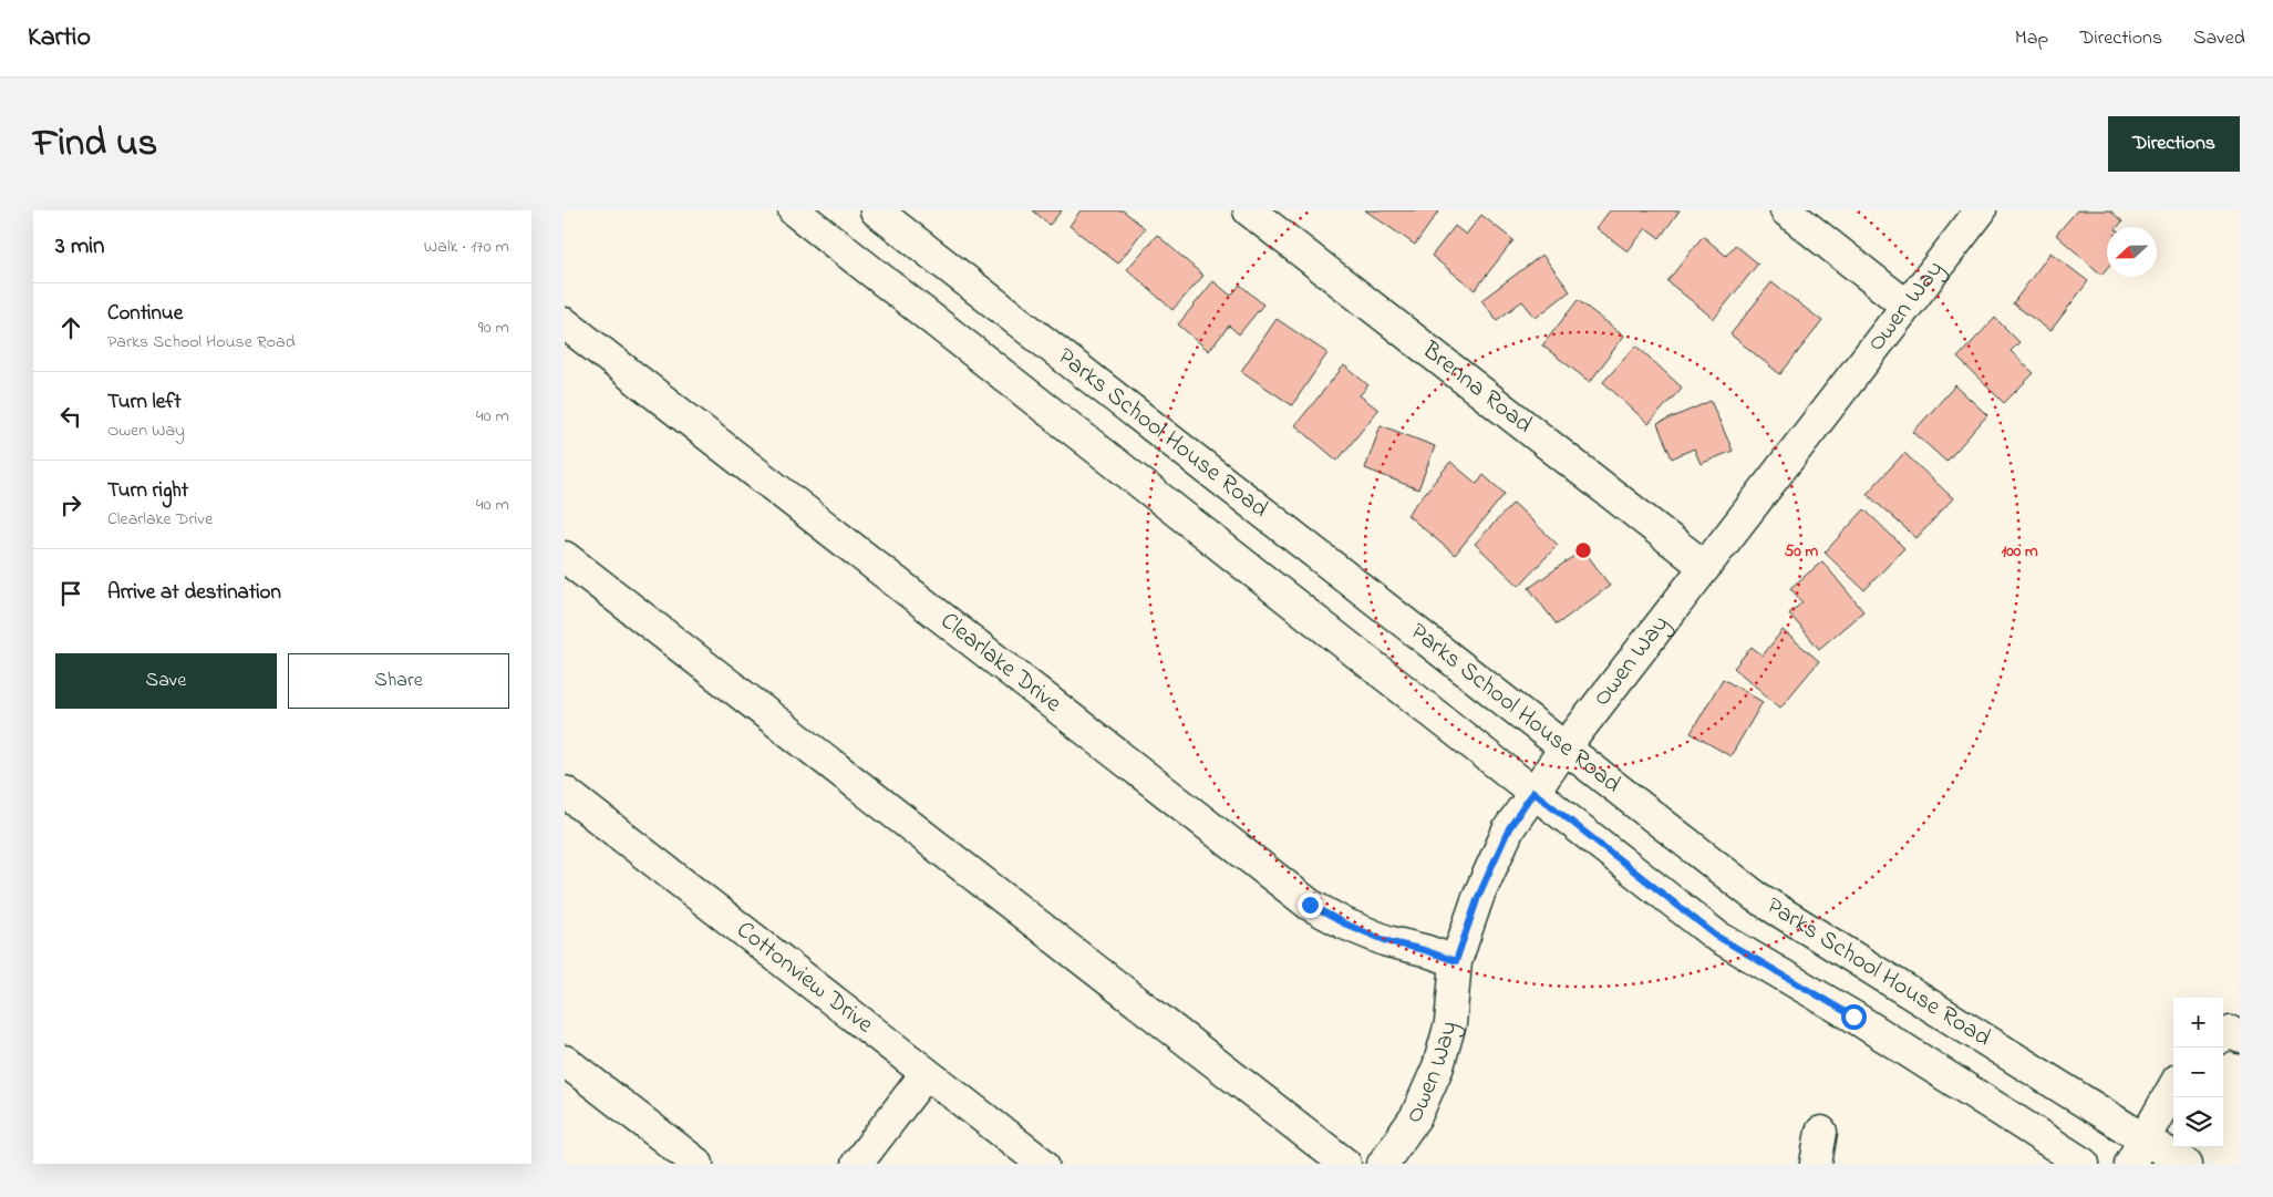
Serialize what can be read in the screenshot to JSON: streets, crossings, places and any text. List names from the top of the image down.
{
  "streets": {
    "street": [
      "Owen Way",
      "Brenna Road",
      "Parks School House Road",
      "Clearlake Drive",
      "Cottonview Drive"
    ]
  },
  "crossings": [
    ["Owen Way", "Brenna Road"],
    ["Owen Way", "Parks School House Road"],
    ["Owen Way", "Clearlake Drive"]
  ],
  "north": "left",
  "page": {
    "header": "Kartio",
    "nav": ["Map", "Directions", "Saved"],
    "title": "Find us",
    "buttons": [
      "Directions",
      ["Save", "Share"]
    ],
    "heading": ["3 min", "Walk · 170 m"],
    "list": [
      ["Continue", "Parks School House Road", "90 m"],
      ["Turn left", "Owen Way", "40 m"],
      ["Turn right", "Clearlake Drive", "40 m"],
      "Arrive at destination"
    ],
    "map_buttons": ["+", "−"]
  },
  "rings": ["50 m", "100 m"]
}
